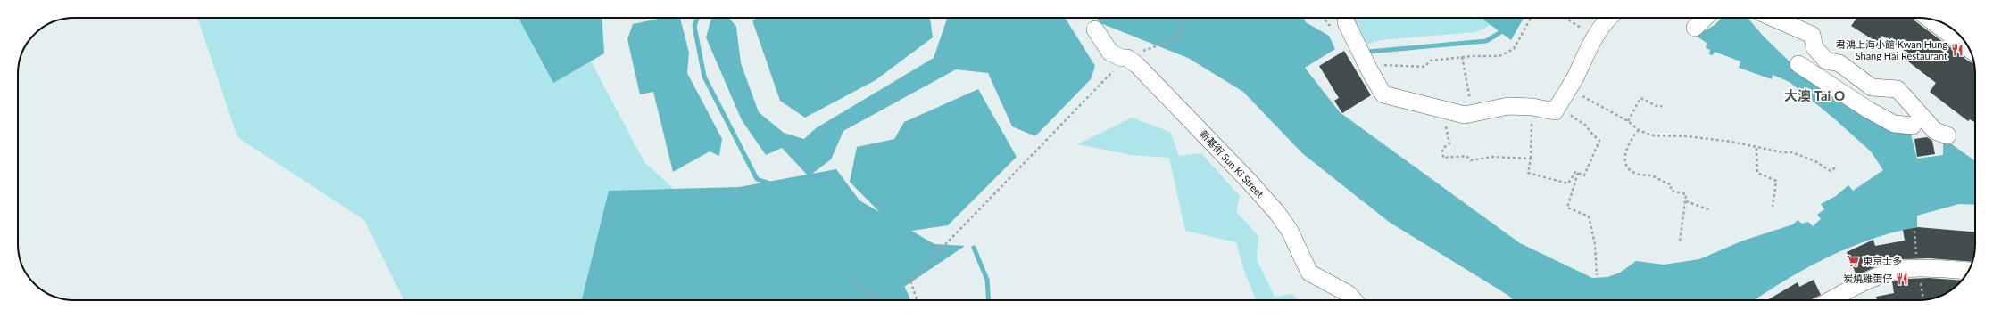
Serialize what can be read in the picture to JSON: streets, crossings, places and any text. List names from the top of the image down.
{
  "streets": {
    "street": ["新基街 Sun Ki Street"]
  },
  "districts": ["大澳 Tai O"],
  "places": {
    "restaurant": ["君鴻上海小館 Kwan Hung Shang Hai Restaurant", "炭燒雞蛋仔"],
    "supermarket": ["東京士多"]
  }
}
